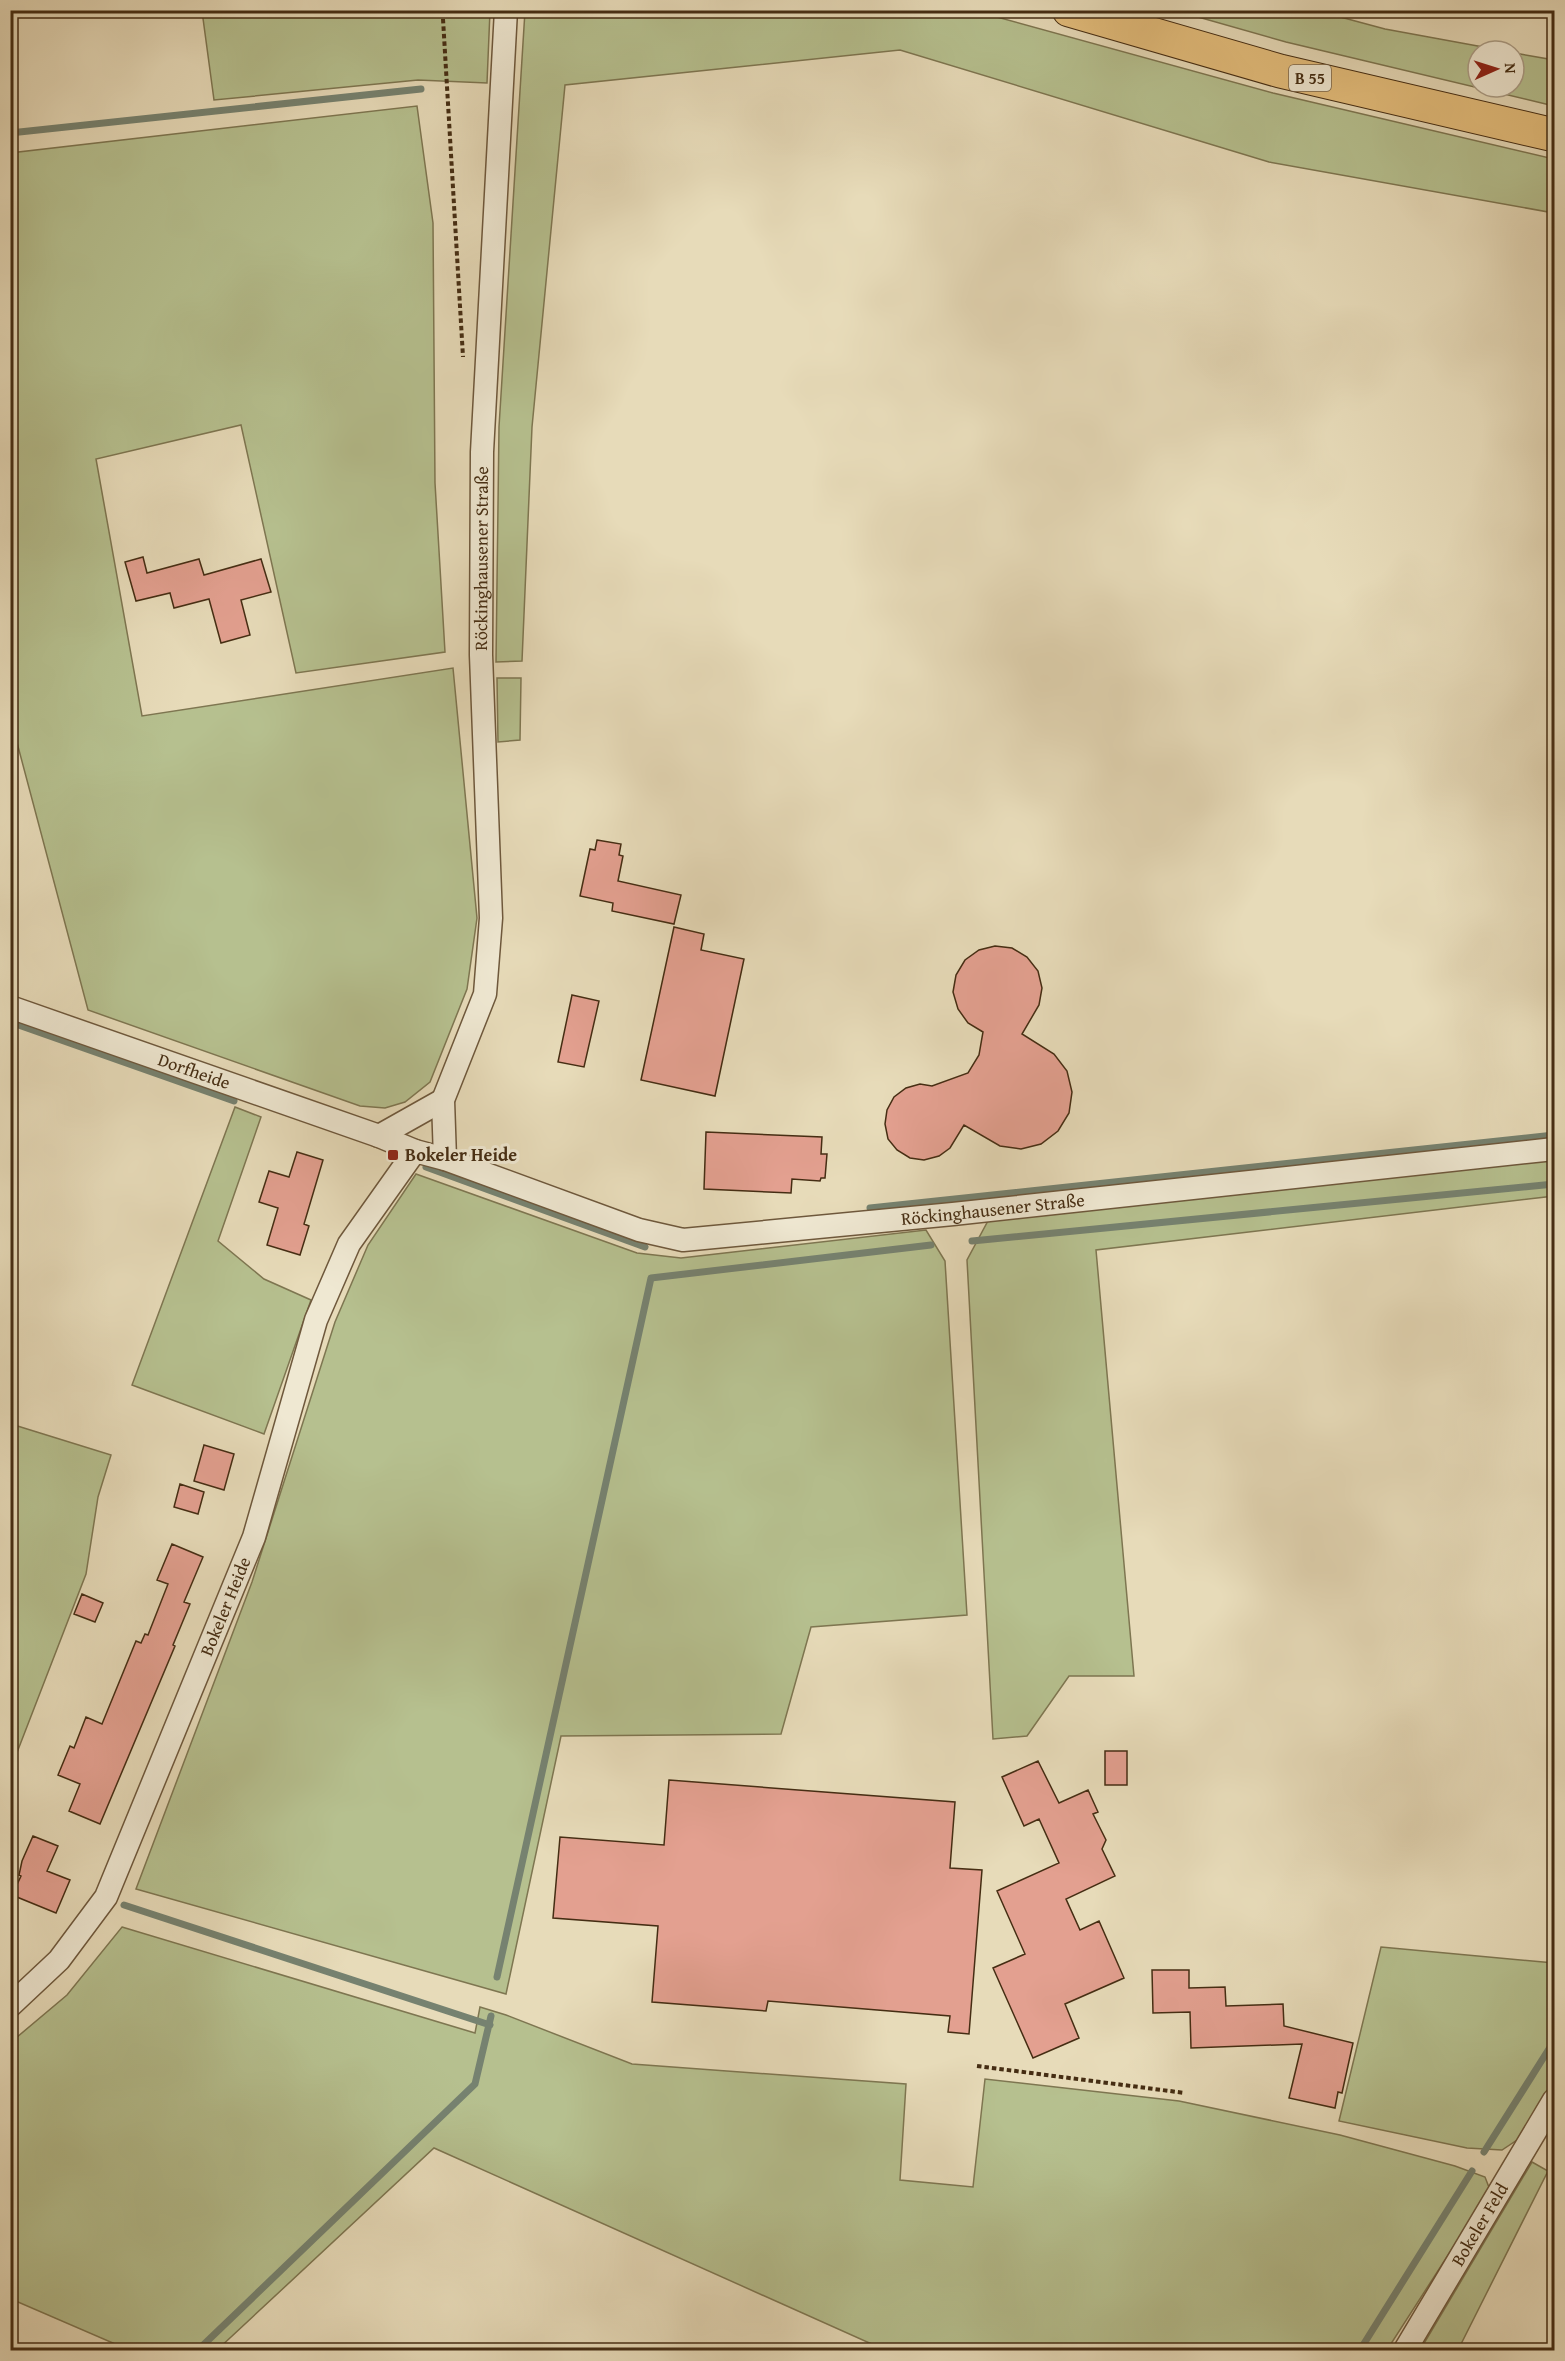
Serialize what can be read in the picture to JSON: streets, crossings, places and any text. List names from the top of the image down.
{
  "streets": {
    "main road": ["B 55"],
    "street": [
      "Röckinghausener Straße",
      "Dorfheide",
      "Bokeler Heide",
      "Bokeler Feld"
    ]
  },
  "crossings": [
    ["Röckinghausener Straße", "Dorfheide"],
    ["Röckinghausener Straße", "Bokeler Heide"]
  ],
  "places": {
    "transit": ["Bokeler Heide"]
  },
  "north": "right"
}
